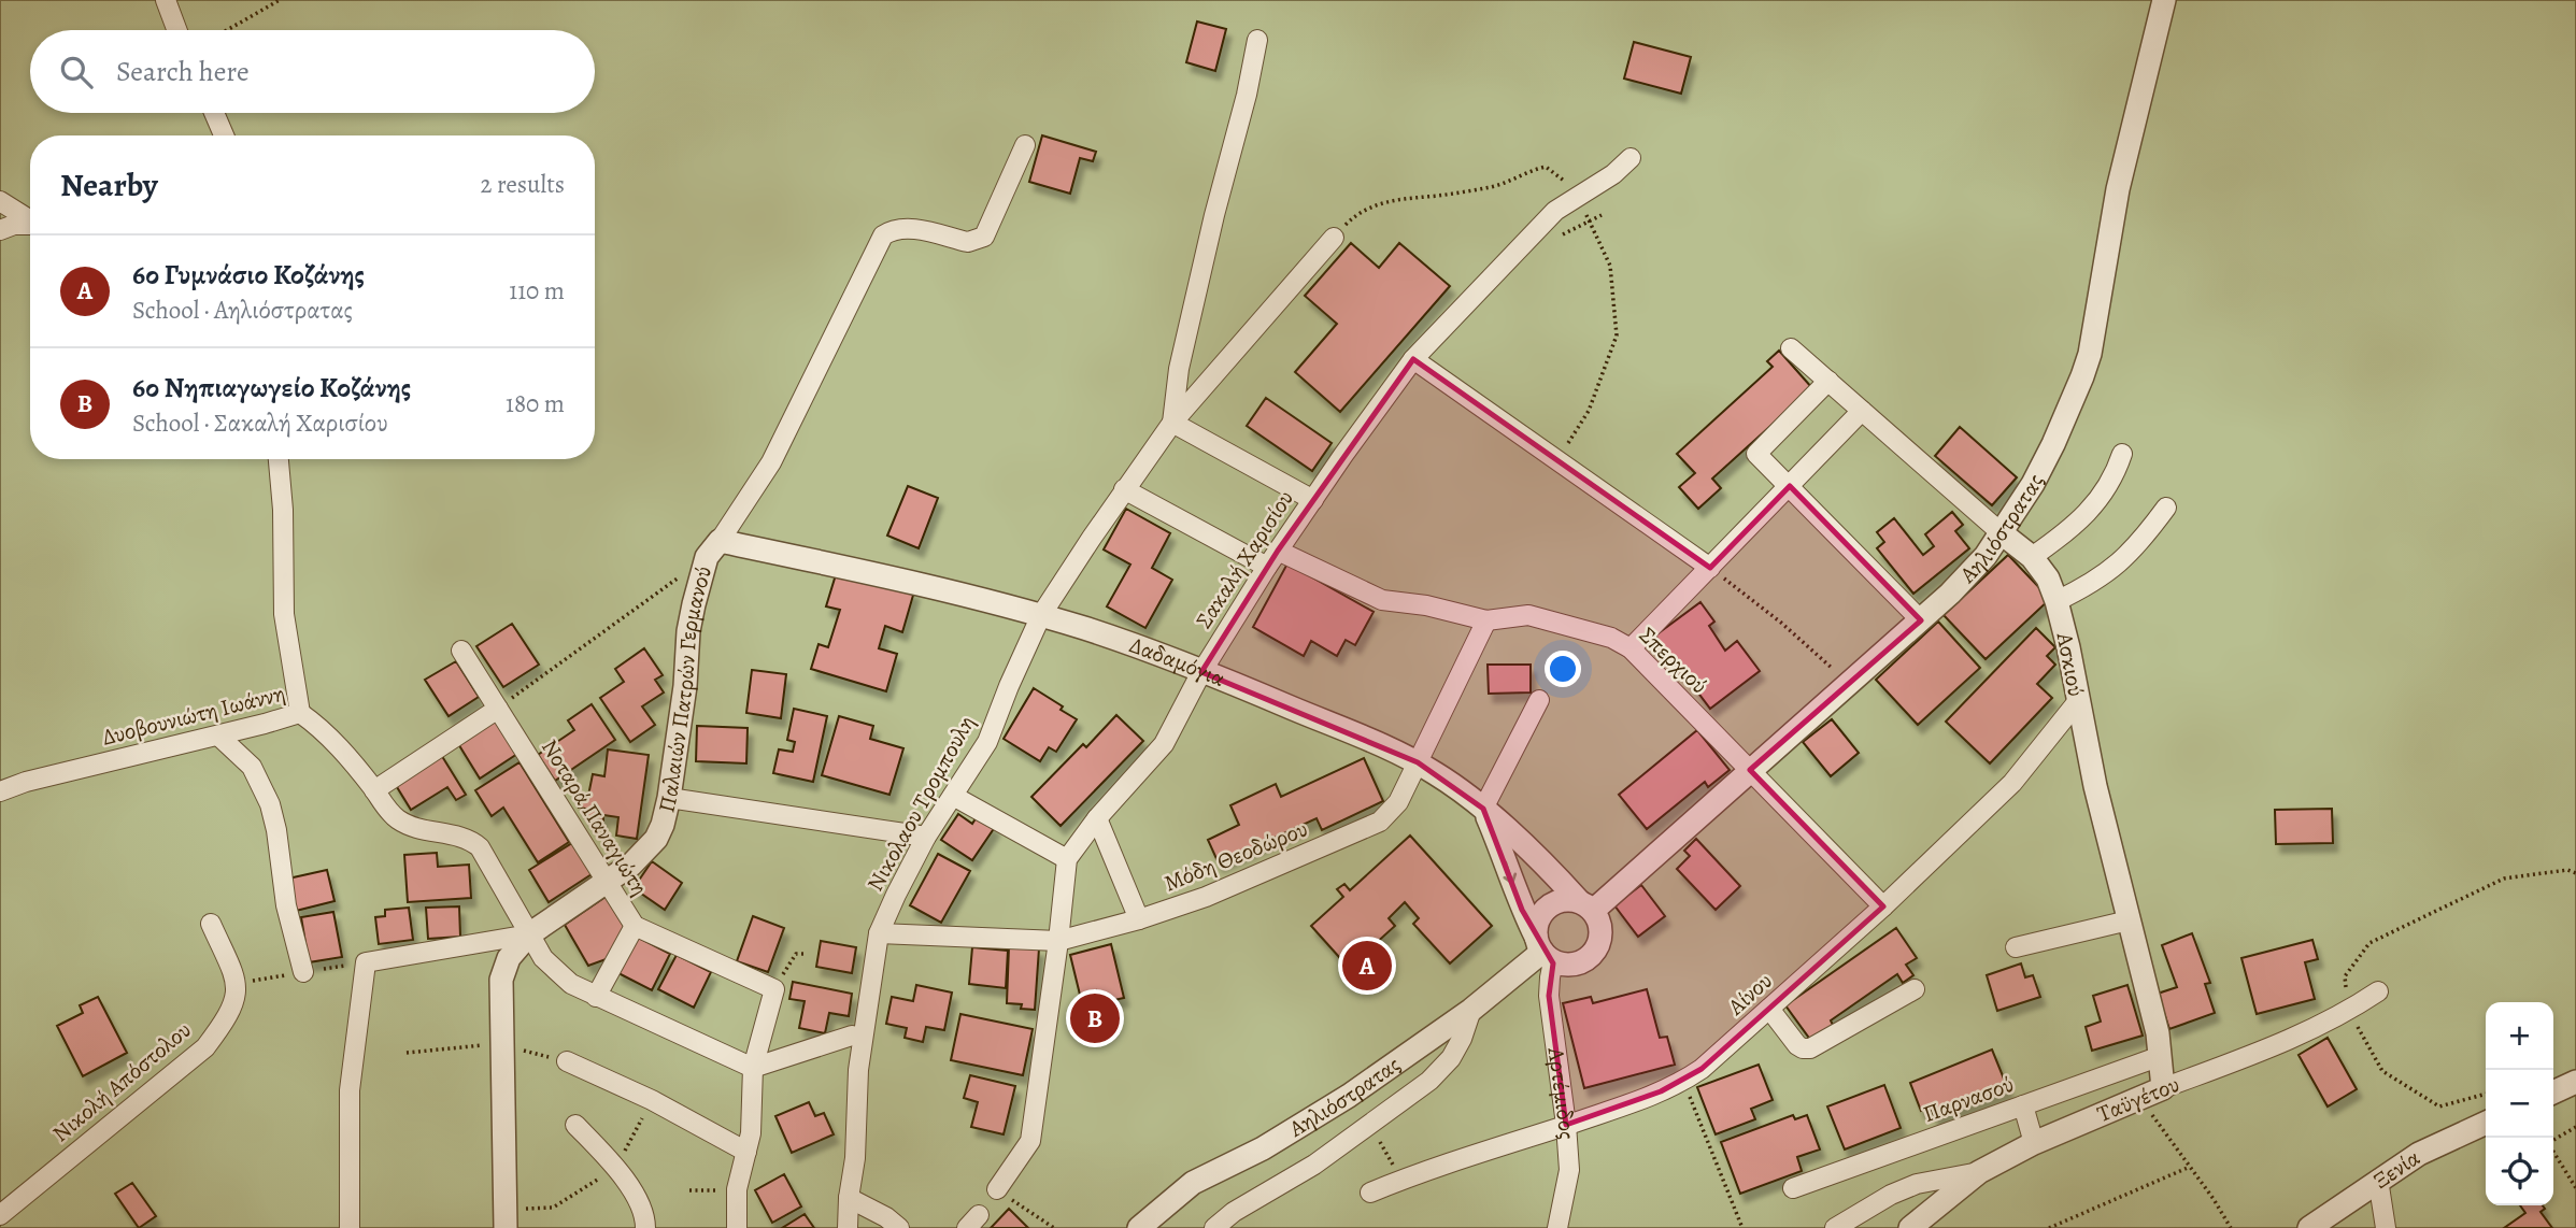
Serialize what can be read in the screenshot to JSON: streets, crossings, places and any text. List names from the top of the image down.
{
  "streets": {
    "street": [
      "Αηλιόστρατας",
      "Σακαλή Χαρισίου",
      "Σπερχιού",
      "Δαδαμόγια",
      "Ασκιού",
      "Παλαιών Πατρών Γερμανού",
      "Δυοβουνιώτη Ιωάννη",
      "Νικολαου Τρομπουλη",
      "Νοταρά Παναγιώτη",
      "Μόδη Θεοδώρου",
      "Αίνου",
      "Νικολή Απόστολου",
      "Αρτέμιδος",
      "Παρνασού",
      "Ταϋγέτου",
      "Ξενία"
    ]
  },
  "crossings": [
    ["Αηλιόστρατας", "Σπερχιού"],
    ["Αηλιόστρατας", "Δαδαμόγια"],
    ["Αηλιόστρατας", "Ασκιού"],
    ["Αηλιόστρατας", "Αρτέμιδος"],
    ["Σακαλή Χαρισίου", "Σπερχιού"],
    ["Σακαλή Χαρισίου", "Δαδαμόγια"],
    ["Σπερχιού", "Νικολαου Τρομπουλη"],
    ["Σπερχιού", "Μόδη Θεοδώρου"],
    ["Σπερχιού", "Αίνου"],
    ["Δαδαμόγια", "Παλαιών Πατρών Γερμανού"],
    ["Δαδαμόγια", "Νικολαου Τρομπουλη"],
    ["Δαδαμόγια", "Μόδη Θεοδώρου"],
    ["Δαδαμόγια", "Αρτέμιδος"],
    ["Ασκιού", "Αίνου"],
    ["Ασκιού", "Παρνασού"],
    ["Ασκιού", "Ταϋγέτου"],
    ["Παλαιών Πατρών Γερμανού", "Δυοβουνιώτη Ιωάννη"],
    ["Παλαιών Πατρών Γερμανού", "Νοταρά Παναγιώτη"],
    ["Νικολαου Τρομπουλη", "Μόδη Θεοδώρου"],
    ["Αίνου", "Αρτέμιδος"]
  ],
  "page": {
    "search": "Search here",
    "heading": ["Nearby", "2 results"],
    "list": [
      {
        "mark": "A",
        "name": "6ο Γυμνάσιο Κοζάνης",
        "note": "School · Αηλιόστρατας",
        "value": "110 m"
      },
      {
        "mark": "B",
        "name": "6ο Νηπιαγωγείο Κοζάνης",
        "note": "School · Σακαλή Χαρισίου",
        "value": "180 m"
      }
    ],
    "pins": ["A", "B"],
    "map_buttons": ["+", "−"]
  }
}
